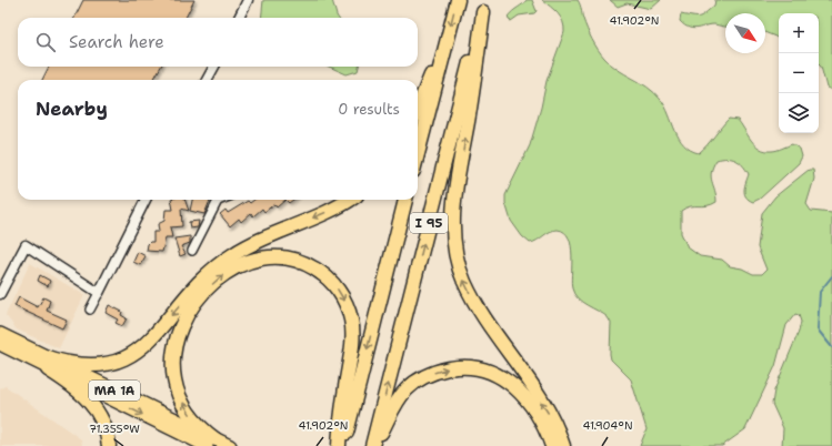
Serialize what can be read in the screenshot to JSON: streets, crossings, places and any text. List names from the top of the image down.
{
  "streets": {
    "highway": ["I 95"],
    "main road": ["MA 1A"]
  },
  "north": "bottom right",
  "page": {
    "map_buttons": ["+", "−"],
    "search": "Search here",
    "heading": ["Nearby", "0 results"]
  },
  "coordinates": ["41.902°N", "41.904°N", "71.355°W"]
}
